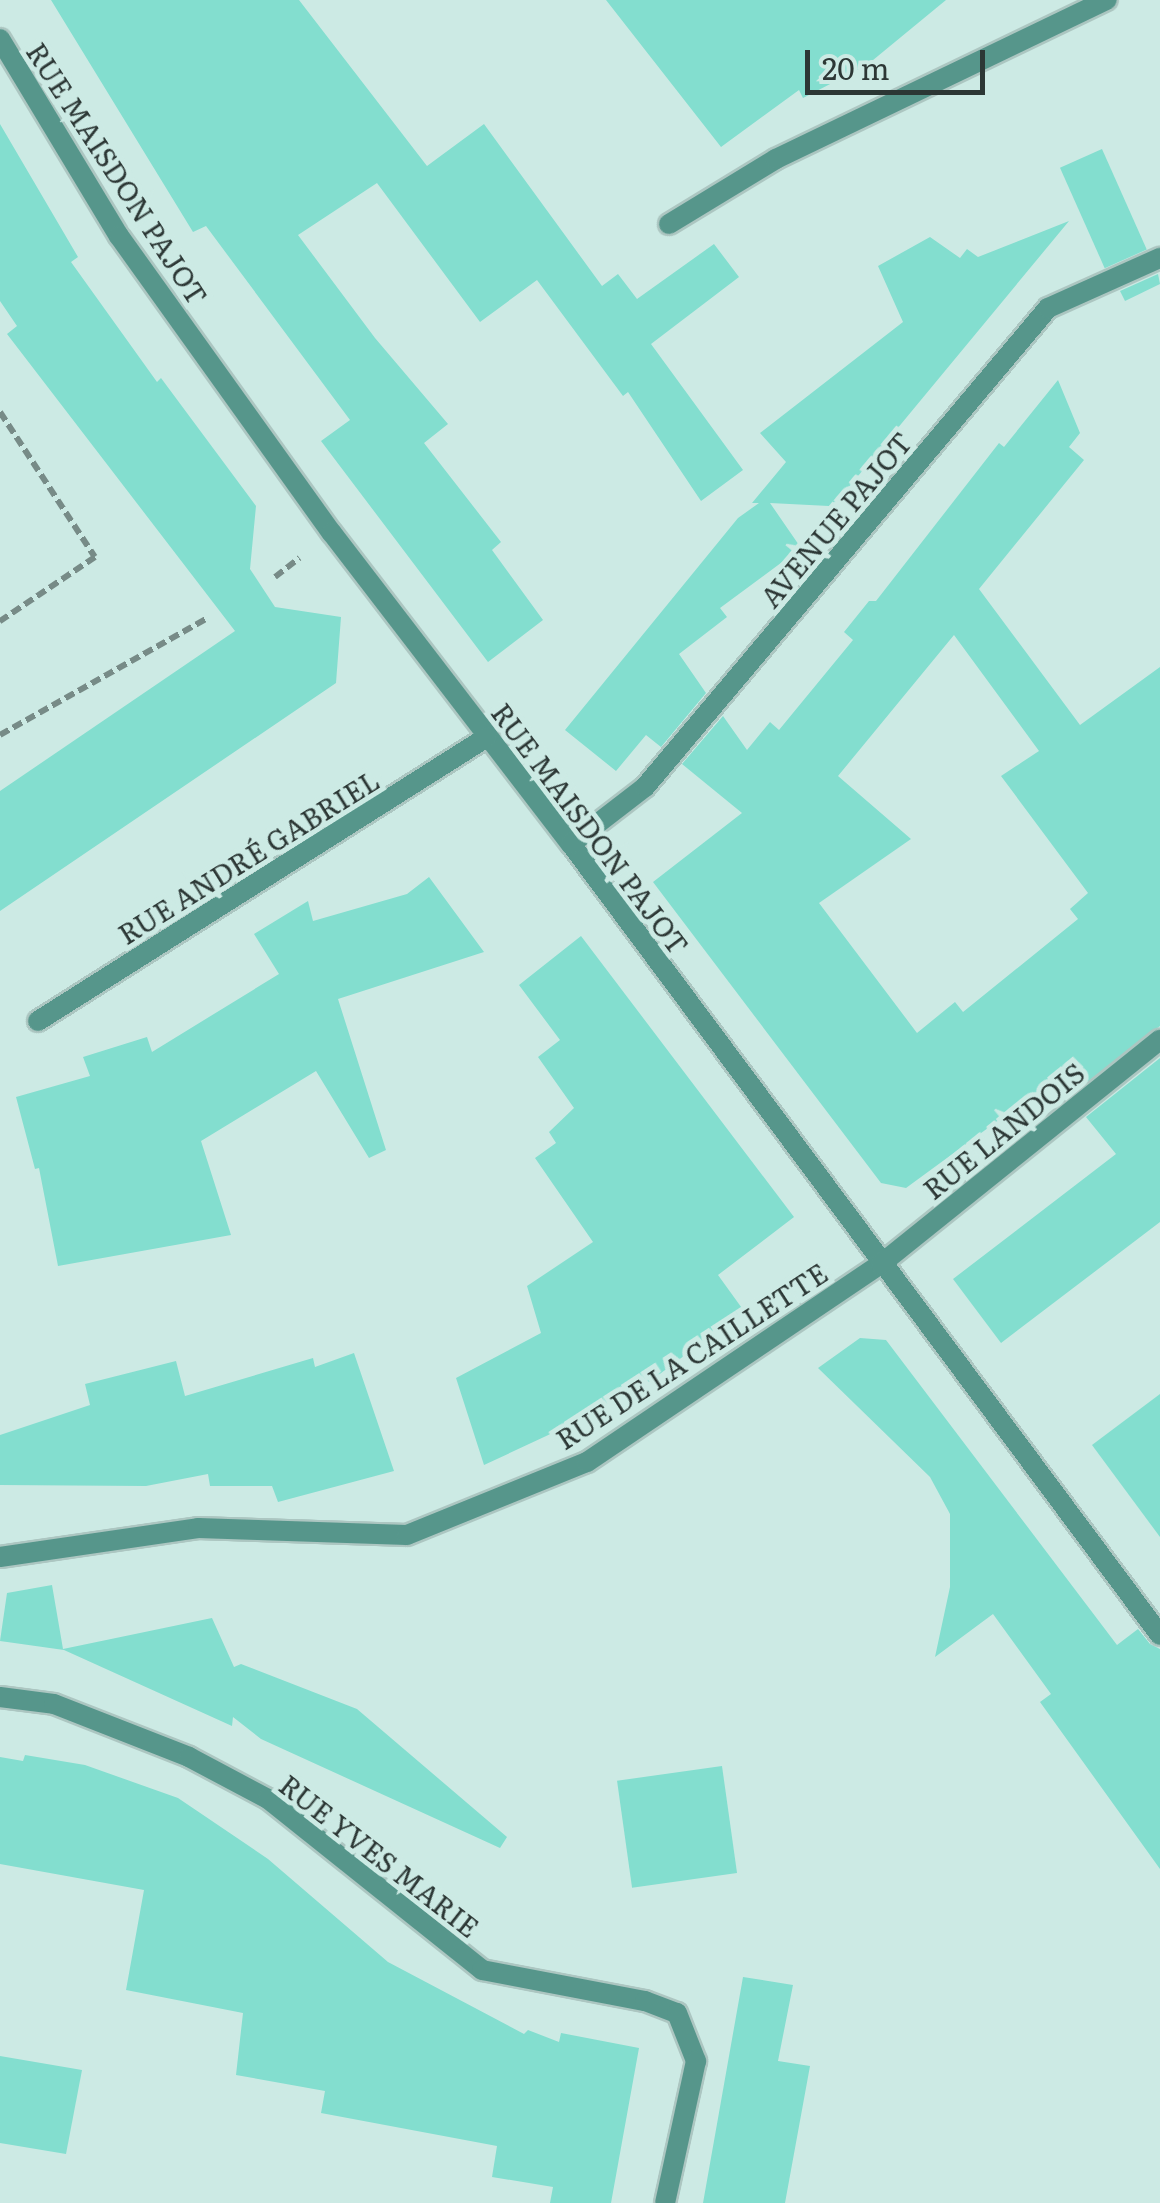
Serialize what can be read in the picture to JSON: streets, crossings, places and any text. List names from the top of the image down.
{
  "streets": {
    "street": [
      "RUE MAISDON PAJOT",
      "AVENUE PAJOT",
      "RUE ANDRÉ GABRIEL",
      "RUE LANDOIS",
      "RUE DE LA CAILLETTE",
      "RUE YVES MARIE"
    ]
  },
  "crossings": [
    ["RUE MAISDON PAJOT", "AVENUE PAJOT"],
    ["RUE MAISDON PAJOT", "RUE ANDRÉ GABRIEL"],
    ["RUE MAISDON PAJOT", "RUE LANDOIS"],
    ["RUE MAISDON PAJOT", "RUE DE LA CAILLETTE"],
    ["RUE LANDOIS", "RUE DE LA CAILLETTE"]
  ],
  "scale_bar": "20 m"
}
